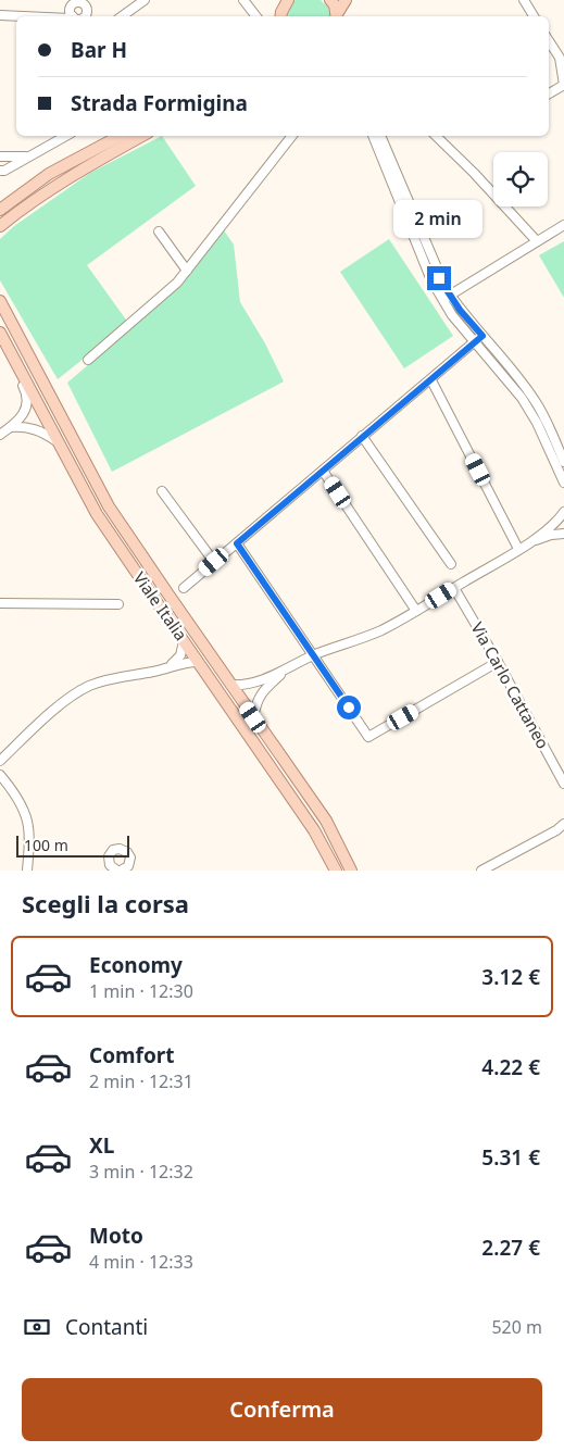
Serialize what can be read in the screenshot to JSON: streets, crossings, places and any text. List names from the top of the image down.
{
  "streets": {
    "main road": ["Viale Italia"],
    "street": ["Via Carlo Cattaneo"]
  },
  "scale_bar": "100 m",
  "page": {
    "banner": ["Bar H", "Strada Formigina"],
    "bubble": "2 min",
    "scale": "100 m",
    "heading": "Scegli la corsa",
    "list": [
      {
        "name": "Economy",
        "note": "1 min · 12:30",
        "value": "3.12 €"
      },
      {
        "name": "Comfort",
        "note": "2 min · 12:31",
        "value": "4.22 €"
      },
      {
        "name": "XL",
        "note": "3 min · 12:32",
        "value": "5.31 €"
      },
      {
        "name": "Moto",
        "note": "4 min · 12:33",
        "value": "2.27 €"
      }
    ],
    "pay": ["Contanti", "520 m"],
    "buttons": "Conferma"
  }
}
